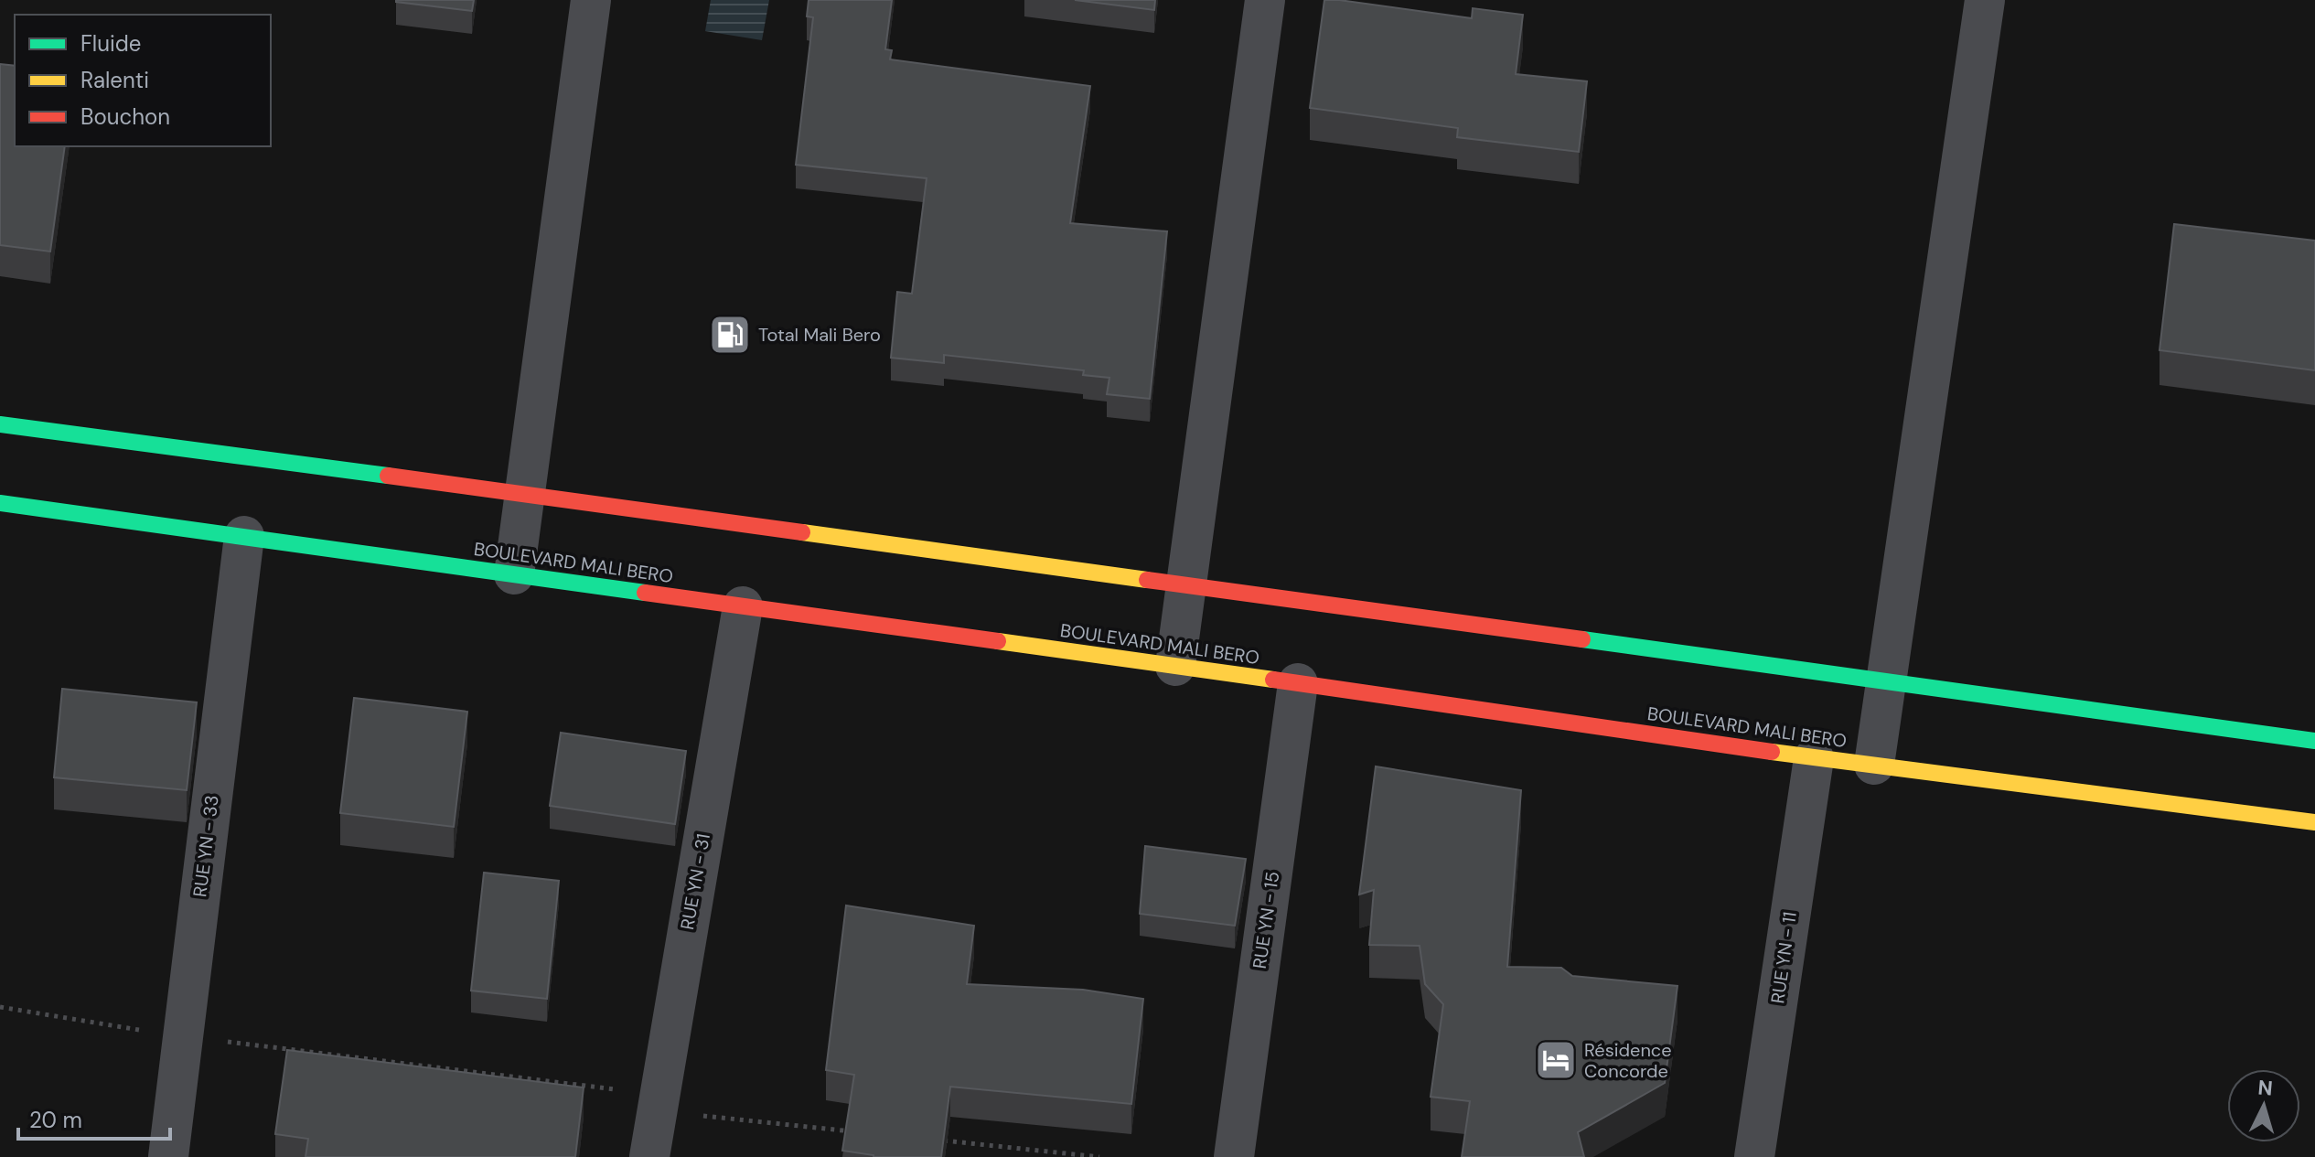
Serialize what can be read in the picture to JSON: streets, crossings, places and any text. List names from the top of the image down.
{
  "streets": {
    "main road": ["BOULEVARD MALI BERO"],
    "street": [
      "RUE YN - 33",
      "RUE YN - 31",
      "RUE YN - 15",
      "RUE YN - 11"
    ]
  },
  "crossings": [
    ["BOULEVARD MALI BERO", "RUE YN - 33"],
    ["BOULEVARD MALI BERO", "RUE YN - 31"],
    ["BOULEVARD MALI BERO", "RUE YN - 15"],
    ["BOULEVARD MALI BERO", "RUE YN - 11"]
  ],
  "places": {
    "fuel station": ["Total Mali Bero"],
    "hotel": ["Résidence Concorde"]
  },
  "legend": ["Fluide", "Ralenti", "Bouchon"],
  "scale_bar": "20 m",
  "north": "top"
}
